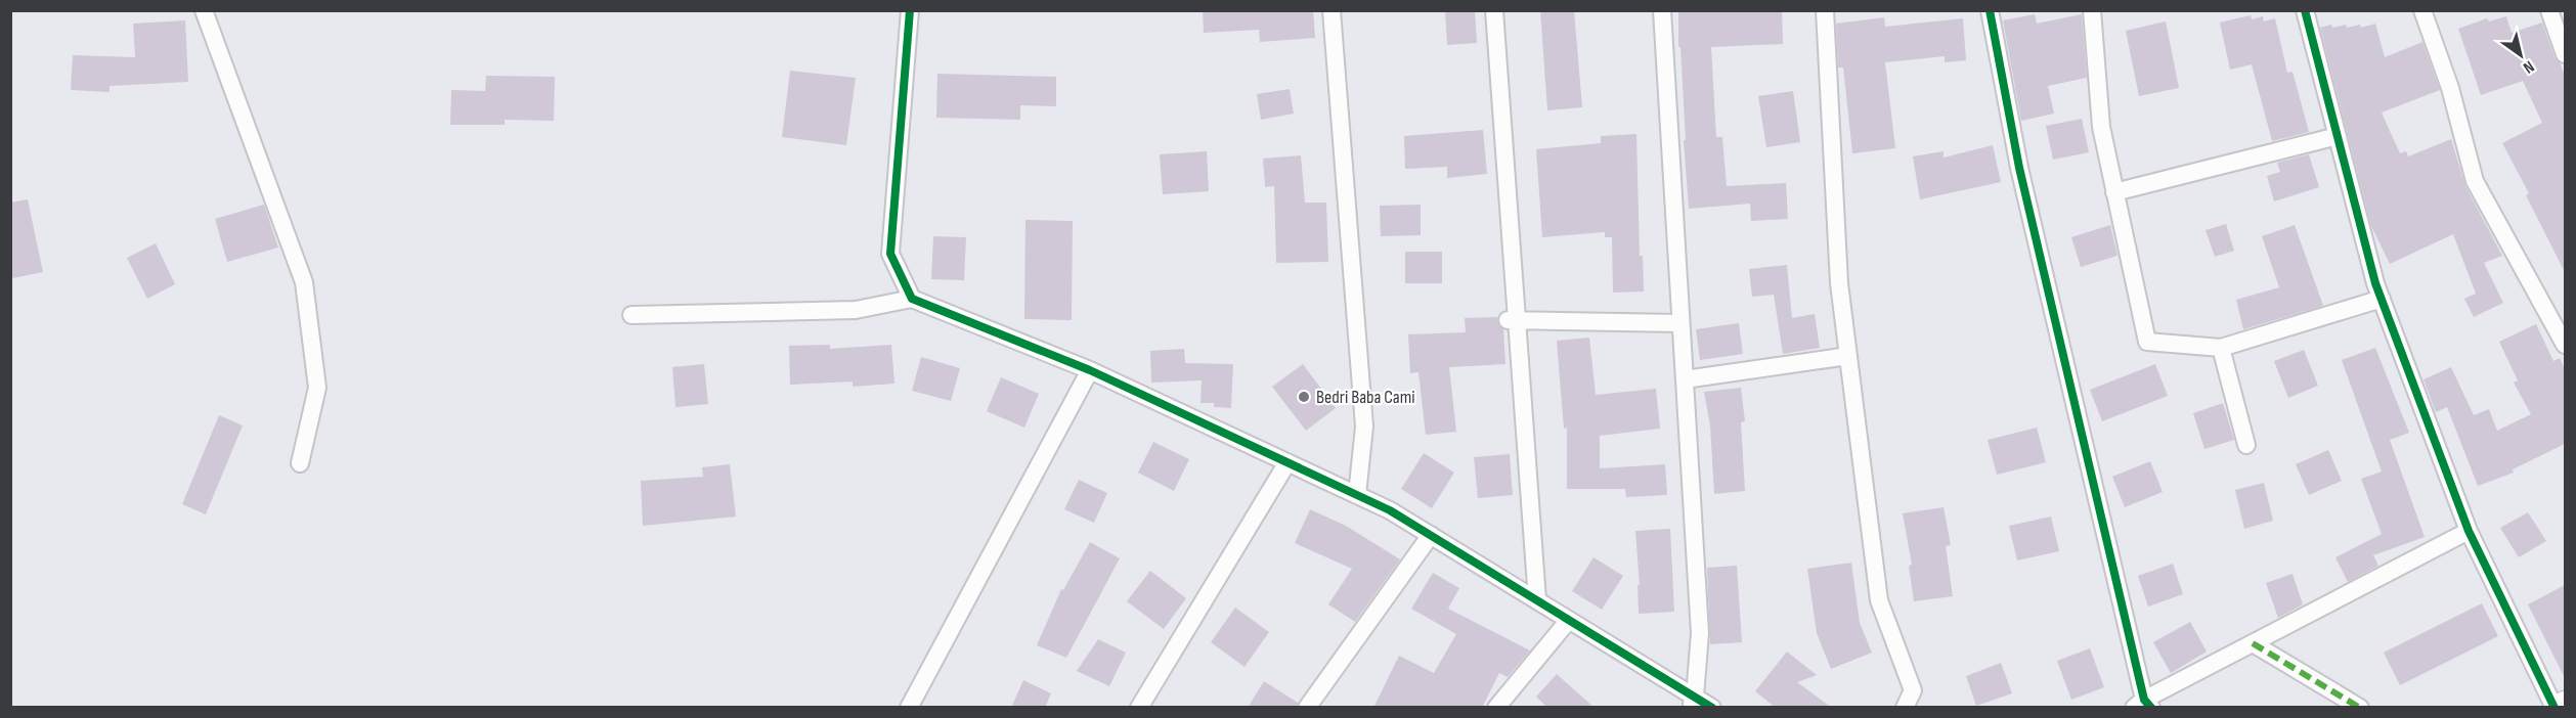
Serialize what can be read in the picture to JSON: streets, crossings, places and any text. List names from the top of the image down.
{
  "places": ["Bedri Baba Cami"],
  "north": "bottom right"
}
